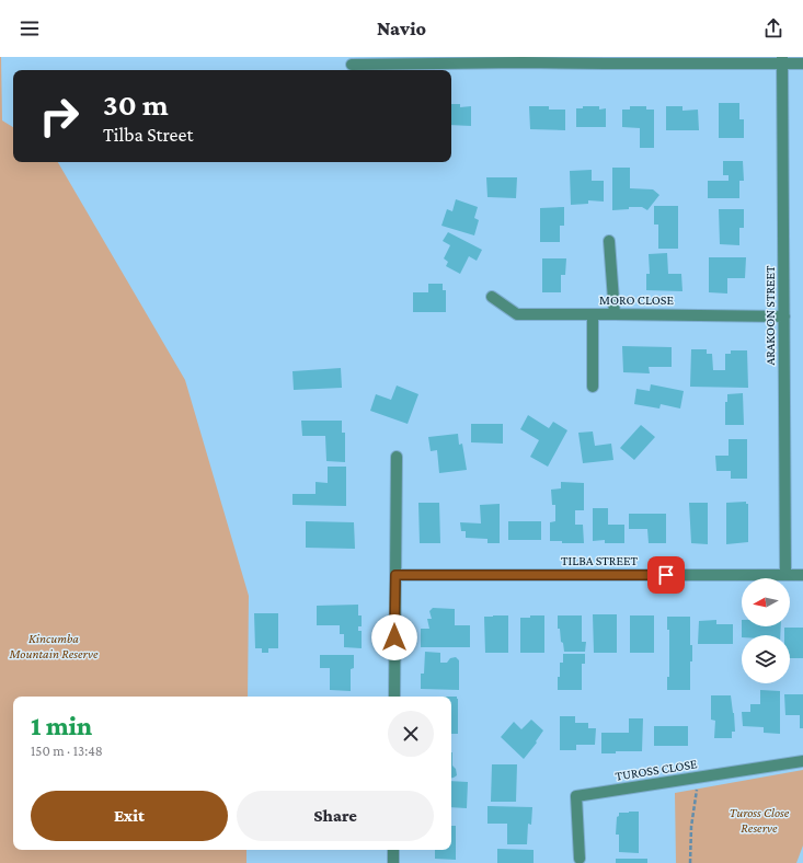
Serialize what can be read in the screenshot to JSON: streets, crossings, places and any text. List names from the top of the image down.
{
  "streets": {
    "street": [
      "MORO CLOSE",
      "ARAKOON STREET",
      "TILBA STREET",
      "TUROSS CLOSE"
    ]
  },
  "crossings": [
    ["MORO CLOSE", "ARAKOON STREET"],
    ["ARAKOON STREET", "TILBA STREET"]
  ],
  "parks": ["Kincumba Mountain Reserve", "Tuross Close Reserve"],
  "north": "left",
  "page": {
    "header": "Navio",
    "turn": ["30 m", "Tilba Street"],
    "heading": ["1 min", "150 m · 13:48"],
    "buttons": ["Exit", "Share"]
  }
}
